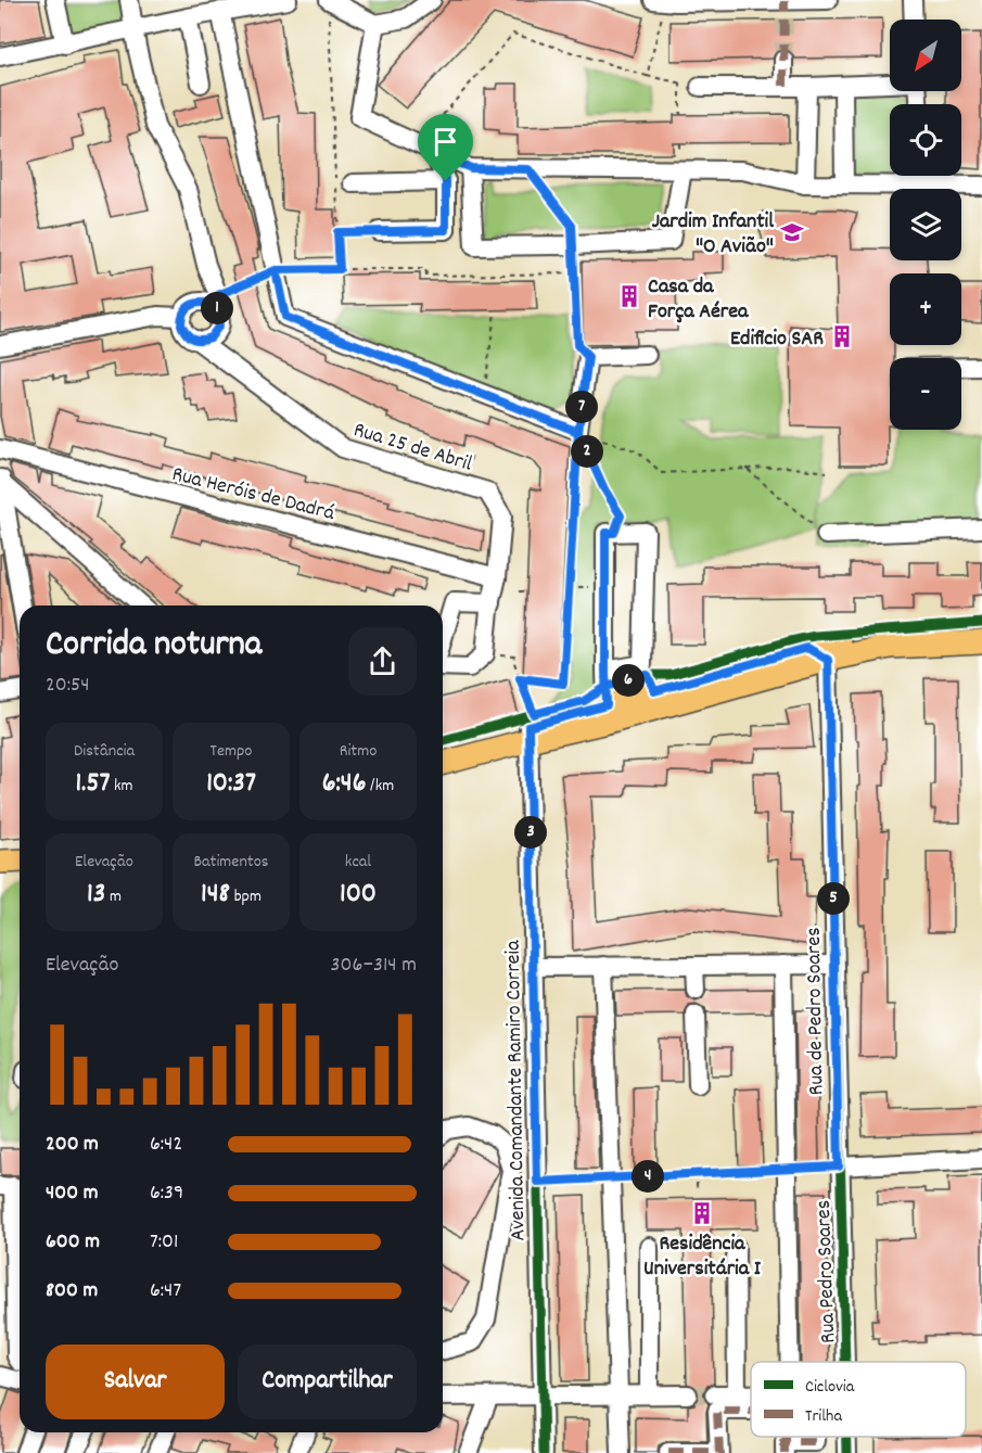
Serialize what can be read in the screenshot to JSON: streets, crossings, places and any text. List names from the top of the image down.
{
  "streets": {
    "street": [
      "Rua 25 de Abril",
      "Rua Heróis de Dadrá",
      "Rua de Pedro Soares",
      "Avenida Comandante Ramiro Correia",
      "Rua Pedro Soares"
    ]
  },
  "crossings": [
    ["Rua 25 de Abril", "Rua Heróis de Dadrá"],
    ["Rua de Pedro Soares", "Rua Pedro Soares"]
  ],
  "places": {
    "school or university": ["Jardim Infantil \"O Avião\""],
    "building": ["Casa da Força Aérea", "Edificio SAR", "Residência Universitária I"]
  },
  "legend": ["Ciclovia", "Trilha"],
  "north": "bottom left",
  "page": {
    "map_buttons": ["+", "−"],
    "pins": [
      "1",
      "7",
      "2",
      "6",
      "3",
      "5",
      "4"
    ],
    "heading": ["Corrida noturna", "20:54"],
    "stats": [
      ["Distância", "1.57 km"],
      ["Tempo", "10:37"],
      ["Ritmo", "6:46 /km"],
      ["Elevação", "13 m"],
      ["Batimentos", "148 bpm"],
      ["kcal", "100"]
    ],
    "chart": ["Elevação", "306–314 m"],
    "list": [
      {
        "name": "200 m",
        "note": "6:42"
      },
      {
        "name": "400 m",
        "note": "6:39"
      },
      {
        "name": "600 m",
        "note": "7:01"
      },
      {
        "name": "800 m",
        "note": "6:47"
      }
    ],
    "buttons": ["Salvar", "Compartilhar"]
  }
}
